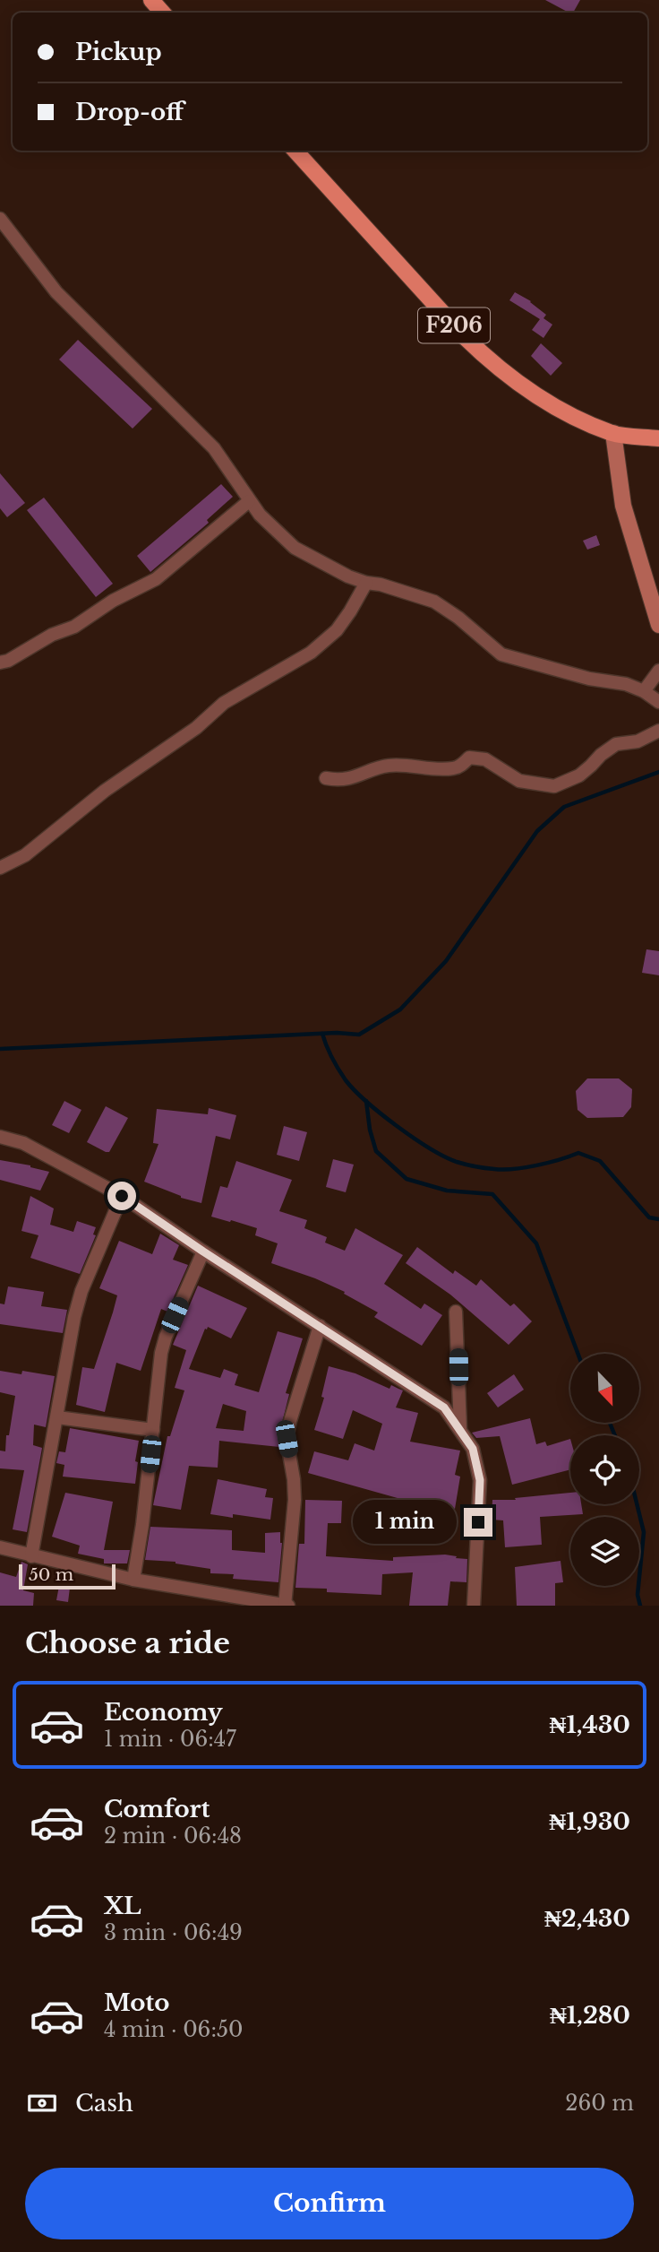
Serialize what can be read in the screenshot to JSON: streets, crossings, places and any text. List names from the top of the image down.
{
  "streets": {
    "main road": ["F206"]
  },
  "scale_bar": "50 m",
  "north": "bottom right",
  "page": {
    "banner": ["Pickup", "Drop-off"],
    "bubble": "1 min",
    "scale": "50 m",
    "heading": "Choose a ride",
    "list": [
      {
        "name": "Economy",
        "note": "1 min · 06:47",
        "value": "₦1,430"
      },
      {
        "name": "Comfort",
        "note": "2 min · 06:48",
        "value": "₦1,930"
      },
      {
        "name": "XL",
        "note": "3 min · 06:49",
        "value": "₦2,430"
      },
      {
        "name": "Moto",
        "note": "4 min · 06:50",
        "value": "₦1,280"
      }
    ],
    "pay": ["Cash", "260 m"],
    "buttons": "Confirm"
  }
}
